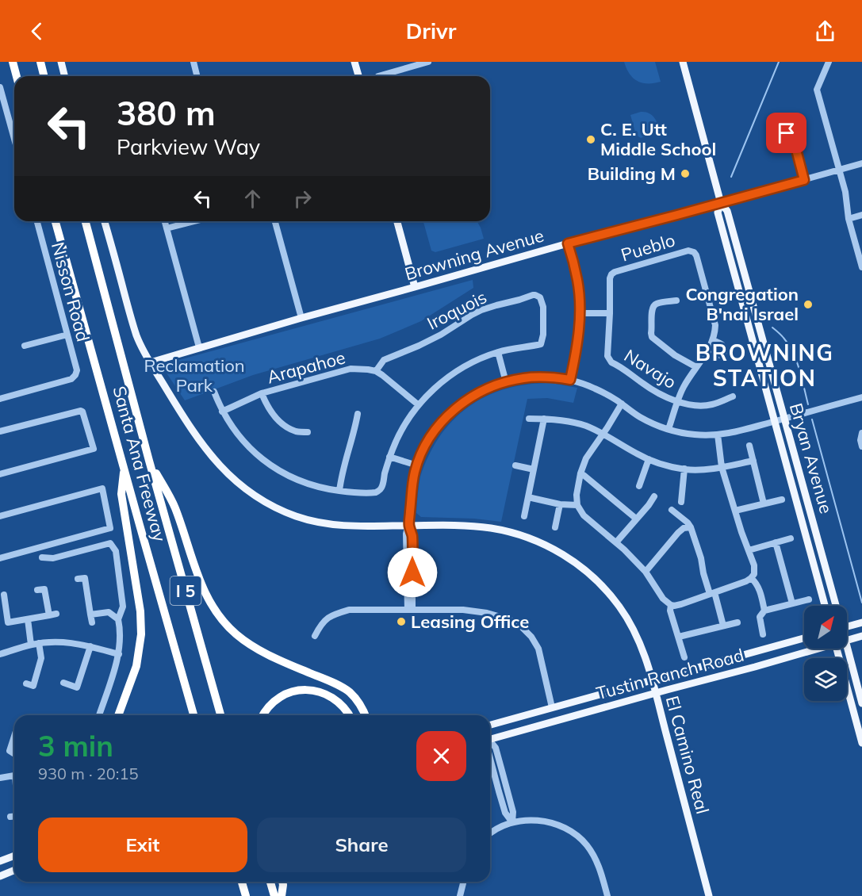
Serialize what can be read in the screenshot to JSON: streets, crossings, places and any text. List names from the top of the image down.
{
  "streets": {
    "highway": ["Santa Ana Freeway", "I 5"],
    "main road": [
      "Browning Avenue",
      "Bryan Avenue",
      "Tustin Ranch Road",
      "El Camino Real"
    ],
    "street": [
      "Pueblo",
      "Nisson Road",
      "Iroquois",
      "Arapahoe",
      "Navajo"
    ]
  },
  "crossings": [
    ["Pueblo", "Navajo"],
    ["Browning Avenue", "Bryan Avenue"],
    ["Browning Avenue", "El Camino Real"],
    ["Iroquois", "Arapahoe"],
    ["Tustin Ranch Road", "El Camino Real"]
  ],
  "districts": ["BROWNING STATION"],
  "parks": ["Reclamation Park"],
  "places": [
    "C. E. Utt Middle School",
    "Building M",
    "Congregation B'nai Israel",
    "Leasing Office"
  ],
  "north": "top right",
  "page": {
    "header": "Drivr",
    "turn": ["380 m", "Parkview Way"],
    "heading": ["3 min", "930 m · 20:15"],
    "buttons": ["Exit", "Share"]
  }
}
